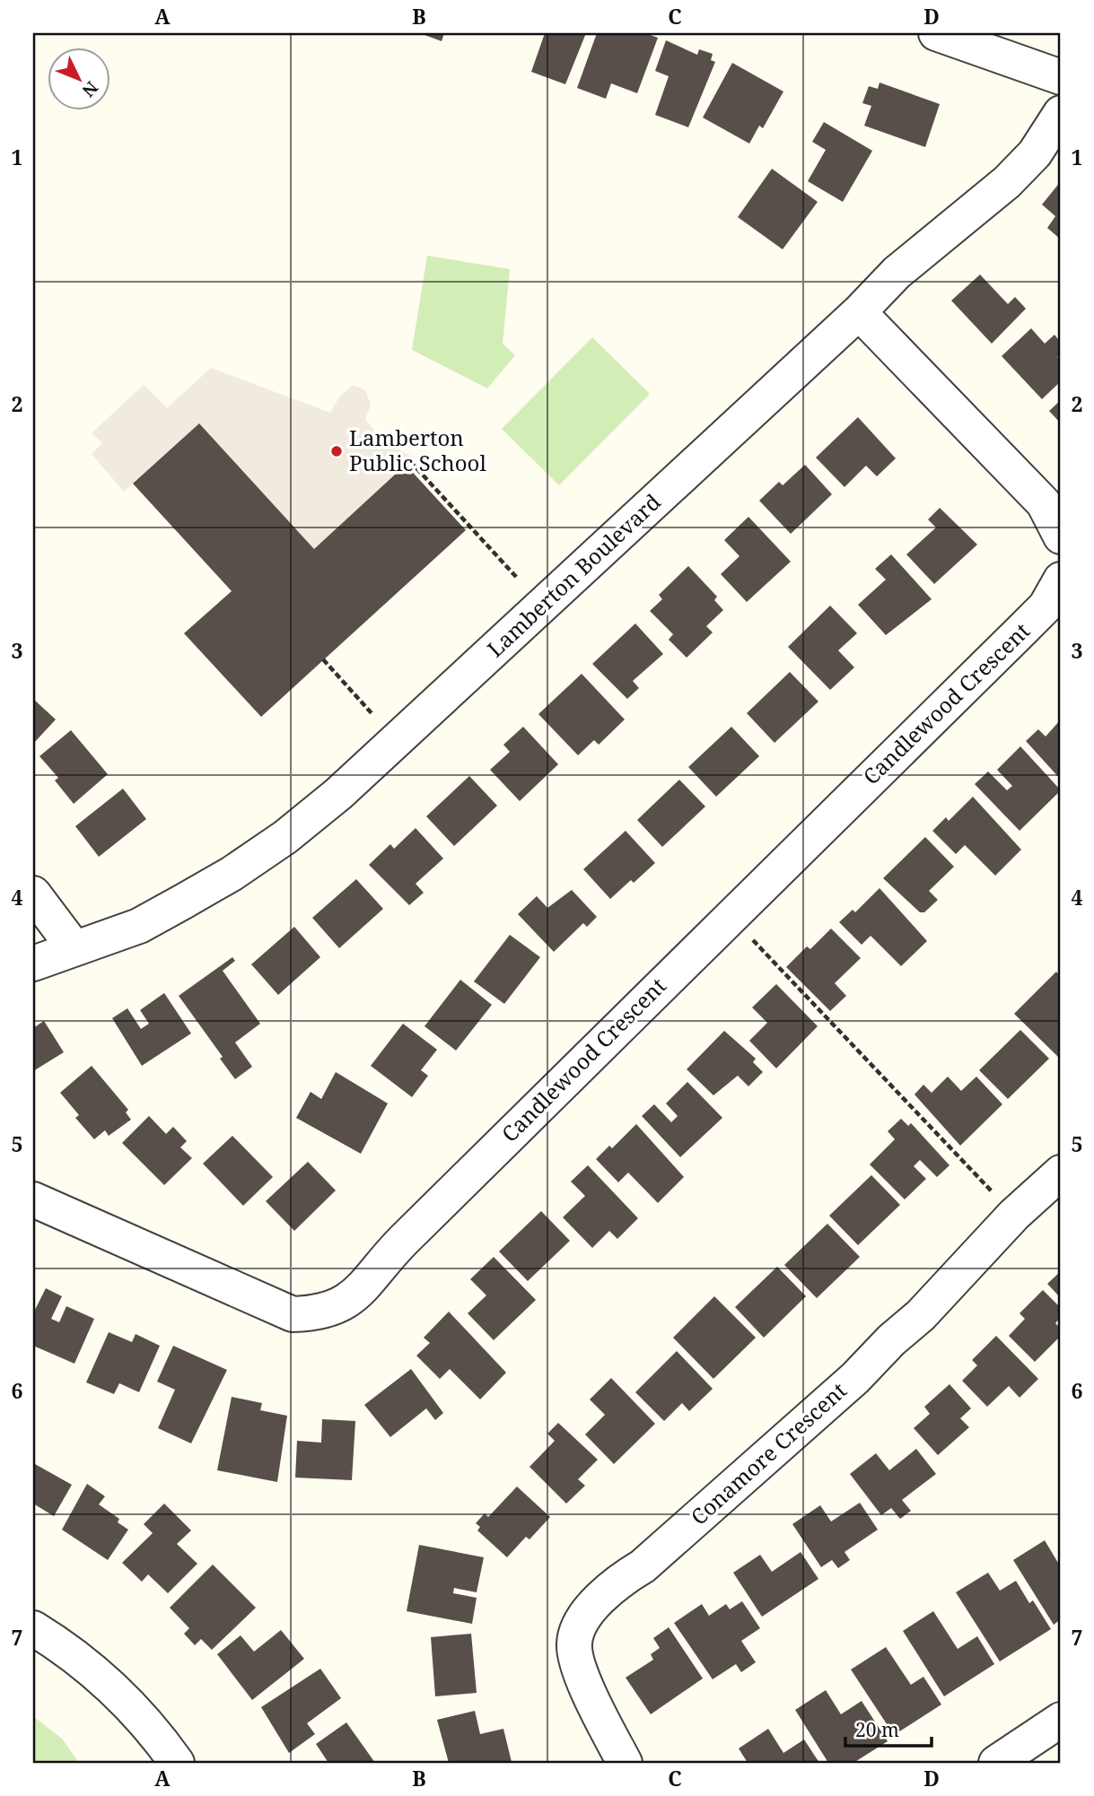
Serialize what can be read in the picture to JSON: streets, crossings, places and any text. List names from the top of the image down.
{
  "streets": {
    "street": ["Lamberton Boulevard", "Candlewood Crescent", "Conamore Crescent"]
  },
  "places": ["Lamberton Public School"],
  "scale_bar": "20 m",
  "north": "bottom right",
  "grid": {
    "columns": [
      "A",
      "B",
      "C",
      "D"
    ],
    "rows": [
      "1",
      "2",
      "3",
      "4",
      "5",
      "6",
      "7"
    ]
  }
}
